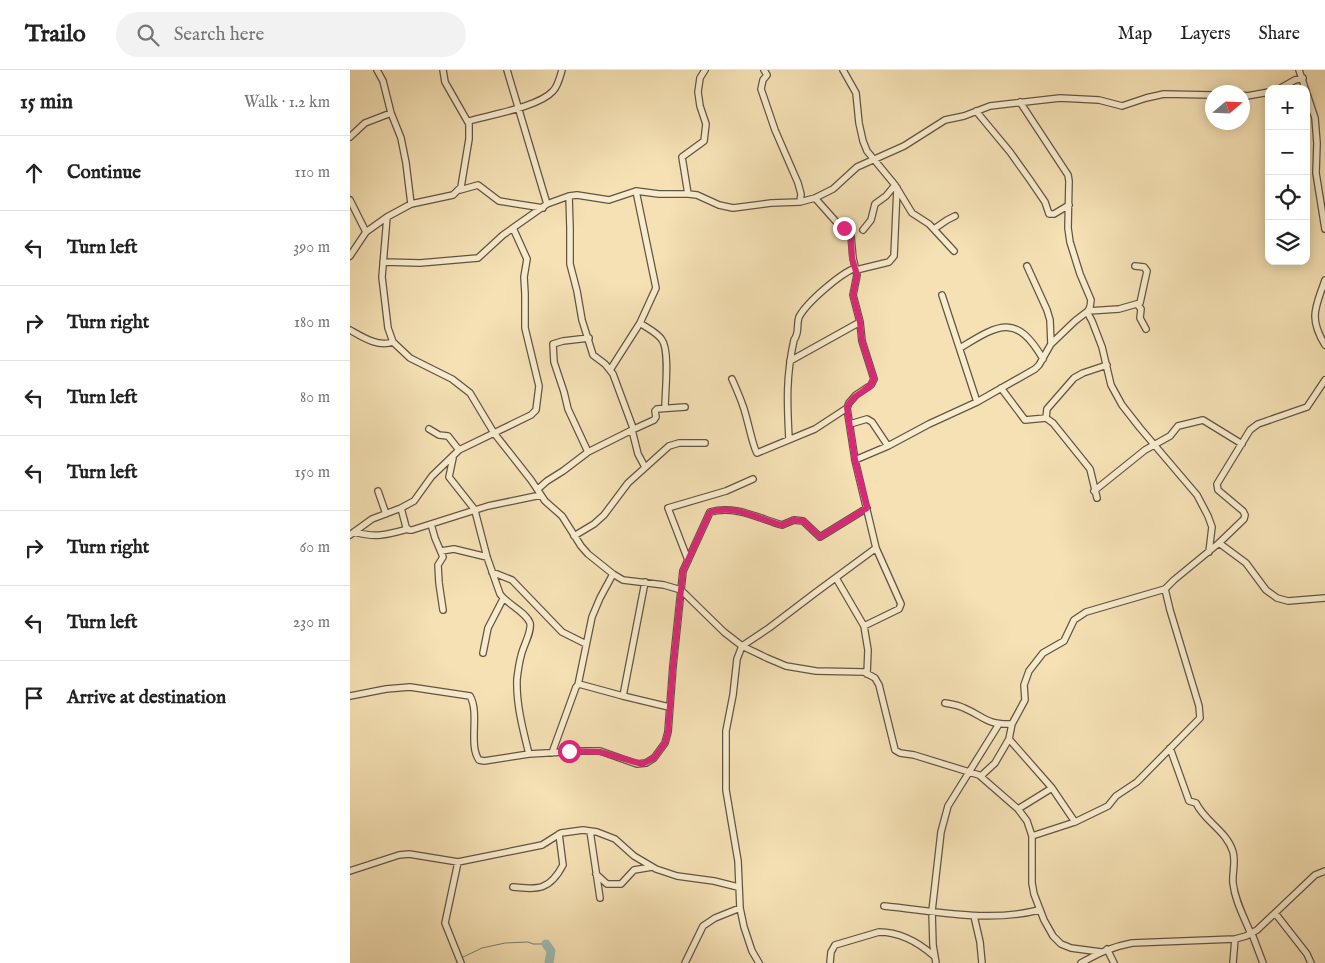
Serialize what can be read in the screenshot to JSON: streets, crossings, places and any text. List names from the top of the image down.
{
  "north": "right",
  "page": {
    "header": "Trailo",
    "search": "Search here",
    "nav": ["Map", "Layers", "Share"],
    "heading": ["15 min", "Walk · 1.2 km"],
    "map_buttons": ["+", "−"],
    "list": [
      ["Continue", "110 m"],
      ["Turn left", "390 m"],
      ["Turn right", "180 m"],
      ["Turn left", "80 m"],
      ["Turn left", "150 m"],
      ["Turn right", "60 m"],
      ["Turn left", "230 m"],
      "Arrive at destination"
    ]
  }
}
